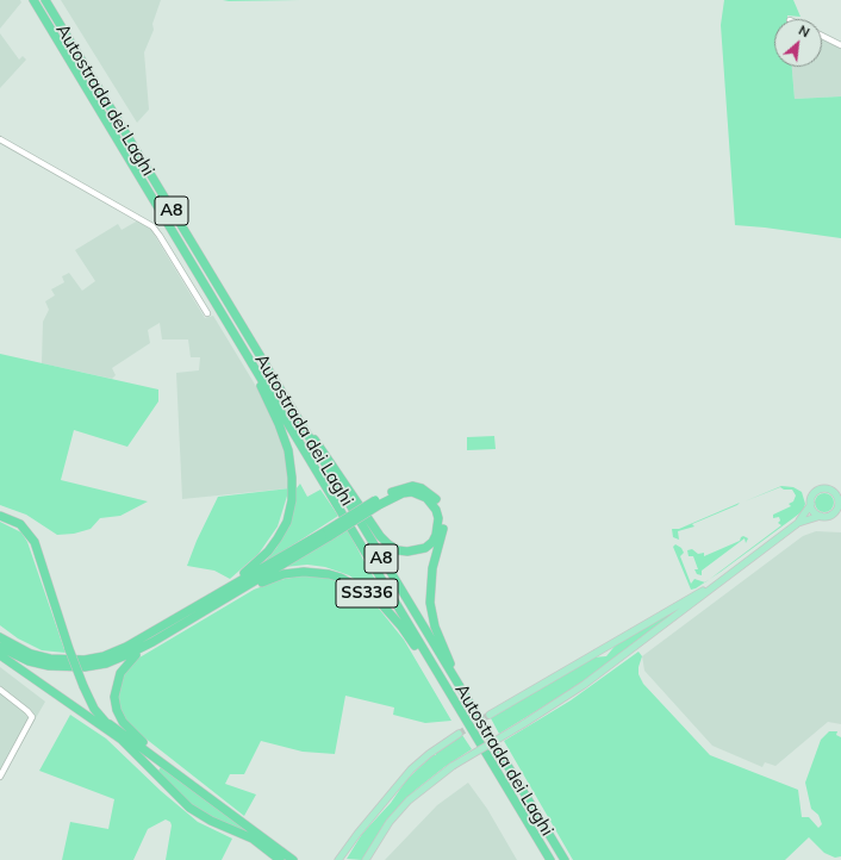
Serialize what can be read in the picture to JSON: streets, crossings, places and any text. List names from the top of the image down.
{
  "streets": {
    "highway": ["Autostrada dei Laghi", "A8", "SS336"]
  },
  "crossings": [
    ["Autostrada dei Laghi", "SS336"]
  ],
  "north": "top right"
}
